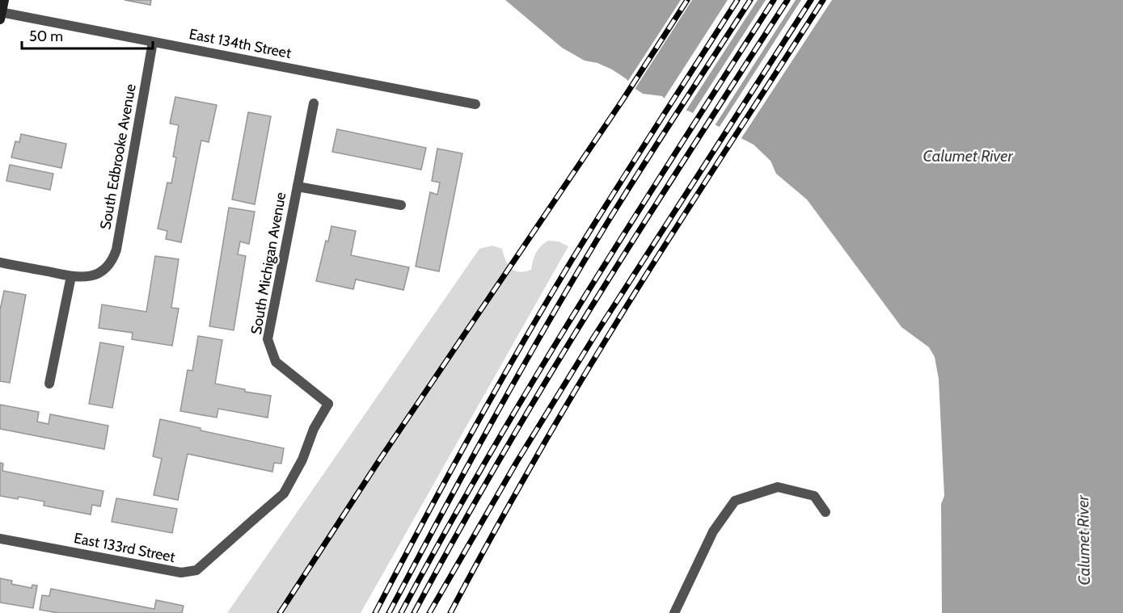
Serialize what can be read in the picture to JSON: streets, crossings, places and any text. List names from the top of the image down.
{
  "streets": {
    "street": [
      "East 134th Street",
      "South Edbrooke Avenue",
      "South Michigan Avenue",
      "East 133rd Street"
    ]
  },
  "crossings": [
    ["East 134th Street", "South Edbrooke Avenue"],
    ["South Michigan Avenue", "East 133rd Street"]
  ],
  "water": ["Calumet River"],
  "scale_bar": "50 m"
}
